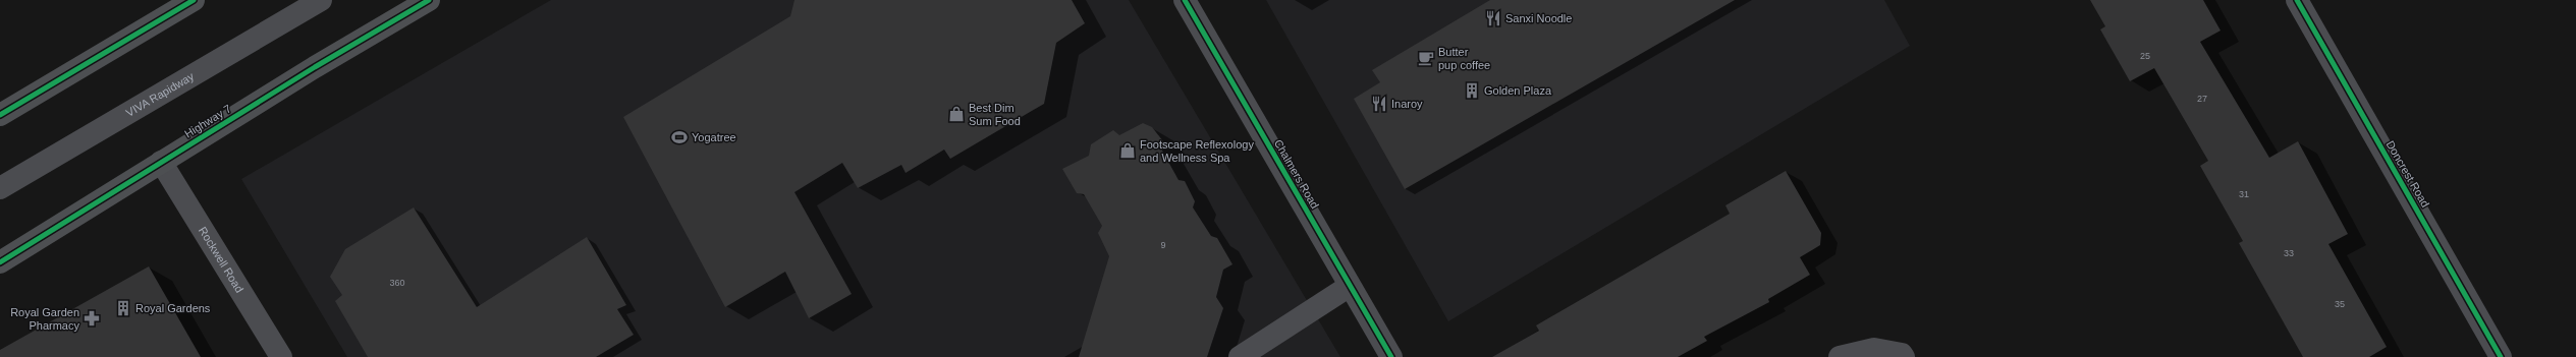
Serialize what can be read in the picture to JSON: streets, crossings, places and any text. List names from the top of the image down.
{
  "streets": {
    "main road": ["Highway 7"],
    "street": [
      "VIVA Rapidway",
      "Chalmers Road",
      "Doncrest Road",
      "Rockwell Road"
    ]
  },
  "crossings": [
    ["Highway 7", "Rockwell Road"]
  ],
  "places": {
    "restaurant": ["Sanxi Noodle", "Inaroy"],
    "cafe": ["Butter pup coffee"],
    "building": ["Golden Plaza", "Royal Gardens"],
    "shop": ["Best Dim Sum Food", "Footscape Reflexology and Wellness Spa"],
    "sports": ["Yogatree"],
    "pharmacy": ["Royal Garden Pharmacy"]
  },
  "house_numbers": [
    "25",
    "27",
    "31",
    "9",
    "33",
    "360",
    "35"
  ]
}
